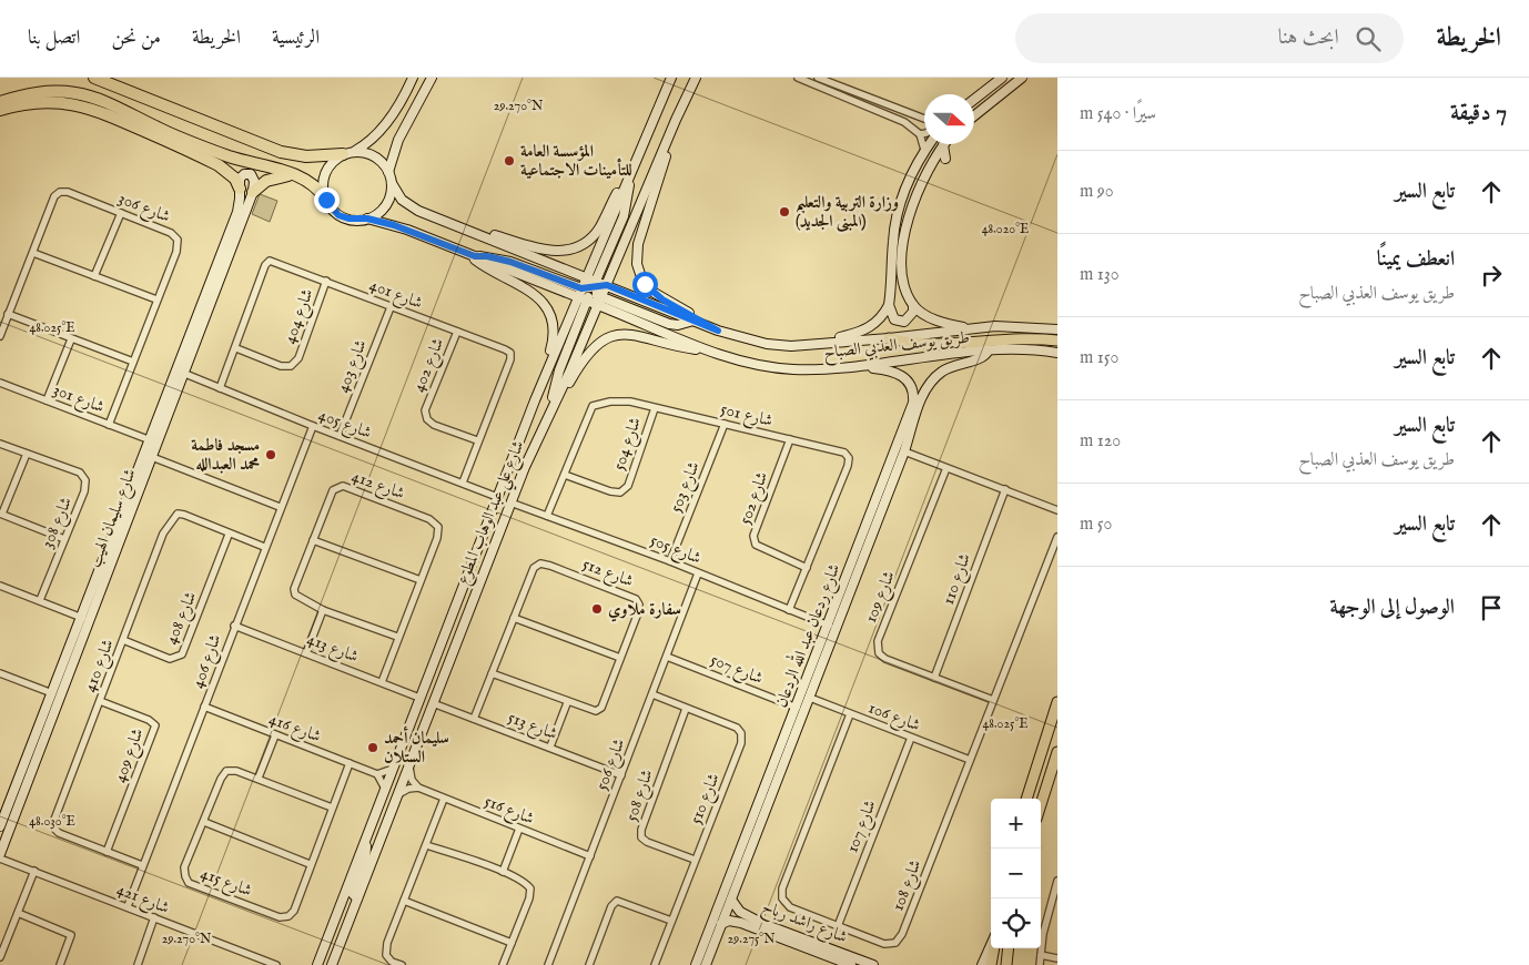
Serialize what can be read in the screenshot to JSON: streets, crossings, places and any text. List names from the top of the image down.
{
  "streets": {
    "street": [
      "شارع 306",
      "شارع 401",
      "شارع 404",
      "طريق يوسف العذبي الصباح",
      "شارع 402",
      "شارع 403",
      "شارع 301",
      "شارع 501",
      "شارع 405",
      "شارع 504",
      "شارع 412",
      "شارع 503",
      "شارع 502",
      "شارع علي عبد الوهاب المطوع",
      "شارع سليمان الهيب",
      "شارع 308",
      "شارع 505",
      "شارع 512",
      "شارع 110",
      "شارع 109",
      "شارع 408",
      "شارع ردعان عبد الله الردعان",
      "شارع 413",
      "شارع 406",
      "شارع 410",
      "شارع 507",
      "شارع 106",
      "شارع 513",
      "شارع 416",
      "شارع 409",
      "شارع 506",
      "شارع 508",
      "شارع 510",
      "شارع 516",
      "شارع 107",
      "شارع 415",
      "شارع 108",
      "شارع 421",
      "شارع راشد رباح"
    ]
  },
  "crossings": [
    ["شارع 306", "شارع 301"],
    ["شارع 401", "شارع 404"],
    ["شارع 401", "شارع 402"],
    ["شارع 401", "شارع 403"],
    ["شارع 401", "شارع 405"],
    ["طريق يوسف العذبي الصباح", "شارع علي عبد الوهاب المطوع"],
    ["طريق يوسف العذبي الصباح", "شارع ردعان عبد الله الردعان"],
    ["شارع 403", "شارع 405"],
    ["شارع 301", "شارع سليمان الهيب"],
    ["شارع 501", "شارع 504"],
    ["شارع 501", "شارع 503"],
    ["شارع 501", "شارع 502"],
    ["شارع 501", "شارع 505"],
    ["شارع 405", "شارع علي عبد الوهاب المطوع"],
    ["شارع 405", "شارع سليمان الهيب"],
    ["شارع 405", "شارع 406"],
    ["شارع 412", "شارع 413"],
    ["شارع 503", "شارع 505"],
    ["شارع علي عبد الوهاب المطوع", "شارع 505"],
    ["شارع علي عبد الوهاب المطوع", "شارع 413"],
    ["شارع علي عبد الوهاب المطوع", "شارع 513"],
    ["شارع سليمان الهيب", "شارع 421"],
    ["شارع 505", "شارع ردعان عبد الله الردعان"],
    ["شارع 505", "شارع 506"],
    ["شارع 512", "شارع 513"],
    ["شارع 110", "شارع 109"],
    ["شارع 109", "شارع 108"],
    ["شارع 408", "شارع 410"],
    ["شارع ردعان عبد الله الردعان", "شارع 507"],
    ["شارع ردعان عبد الله الردعان", "شارع 106"],
    ["شارع ردعان عبد الله الردعان", "شارع راشد رباح"],
    ["شارع 413", "شارع 406"],
    ["شارع 406", "شارع 410"],
    ["شارع 406", "شارع 416"],
    ["شارع 406", "شارع 421"],
    ["شارع 410", "شارع 409"],
    ["شارع 507", "شارع 506"],
    ["شارع 106", "شارع 107"],
    ["شارع 106", "شارع 108"],
    ["شارع 513", "شارع 506"],
    ["شارع 416", "شارع 415"],
    ["شارع 506", "شارع 510"],
    ["شارع 506", "شارع 516"],
    ["شارع 508", "شارع 510"],
    ["شارع 107", "شارع 108"]
  ],
  "places": [
    "المؤسسة العامة للتأمينات الاجتماعية",
    "وزارة التربية والتعليم (المبنى الجديد)",
    "مسجد فاطمة محمد العبدالله",
    "سفارة ملاوي",
    "سليمان أحمد الستلان"
  ],
  "north": "right",
  "page": {
    "header": "الخريطة",
    "search": "ابحث هنا",
    "nav": [
      "الرئيسية",
      "الخريطة",
      "من نحن",
      "اتصل بنا"
    ],
    "heading": ["7 دقيقة", "سيرًا · 540 m"],
    "list": [
      ["تابع السير", "90 m"],
      ["انعطف يمينًا", "طريق يوسف العذبي الصباح", "130 m"],
      ["تابع السير", "150 m"],
      ["تابع السير", "طريق يوسف العذبي الصباح", "120 m"],
      ["تابع السير", "50 m"],
      "الوصول إلى الوجهة"
    ],
    "map_buttons": ["+", "−"]
  },
  "coordinates": [
    "29.270°N",
    "48.020°E",
    "48.025°E",
    "48.030°E",
    "29.275°N"
  ]
}
